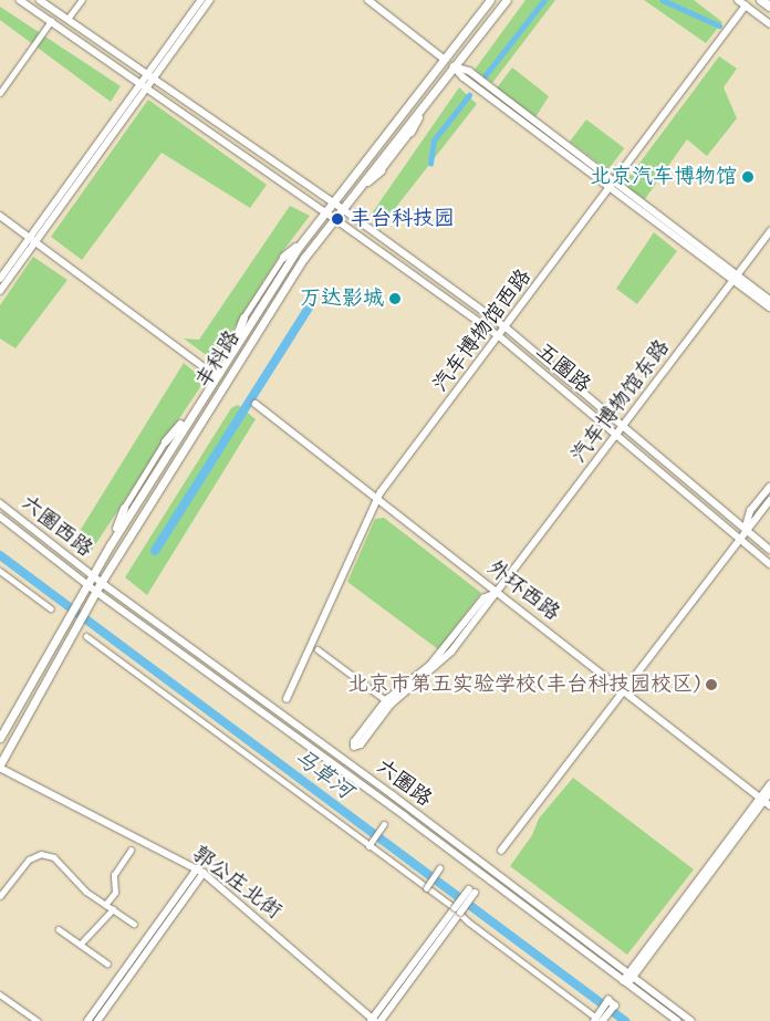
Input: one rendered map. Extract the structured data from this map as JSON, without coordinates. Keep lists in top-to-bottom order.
{
  "streets": {
    "main road": [
      "丰科路",
      "五圈路",
      "六圈西路",
      "六圈路"
    ],
    "street": [
      "汽车博物馆西路",
      "汽车博物馆东路",
      "外环西路",
      "郭公庄北街"
    ]
  },
  "crossings": [
    ["汽车博物馆西路", "五圈路"],
    ["汽车博物馆西路", "外环西路"],
    ["丰科路", "五圈路"],
    ["丰科路", "六圈西路"],
    ["丰科路", "六圈路"],
    ["丰科路", "郭公庄北街"],
    ["五圈路", "汽车博物馆东路"],
    ["汽车博物馆东路", "外环西路"],
    ["六圈西路", "六圈路"]
  ],
  "water": ["马草河"],
  "places": [
    "北京汽车博物馆",
    "丰台科技园",
    "万达影城",
    "北京市第五实验学校(丰台科技园校区)"
  ]
}
